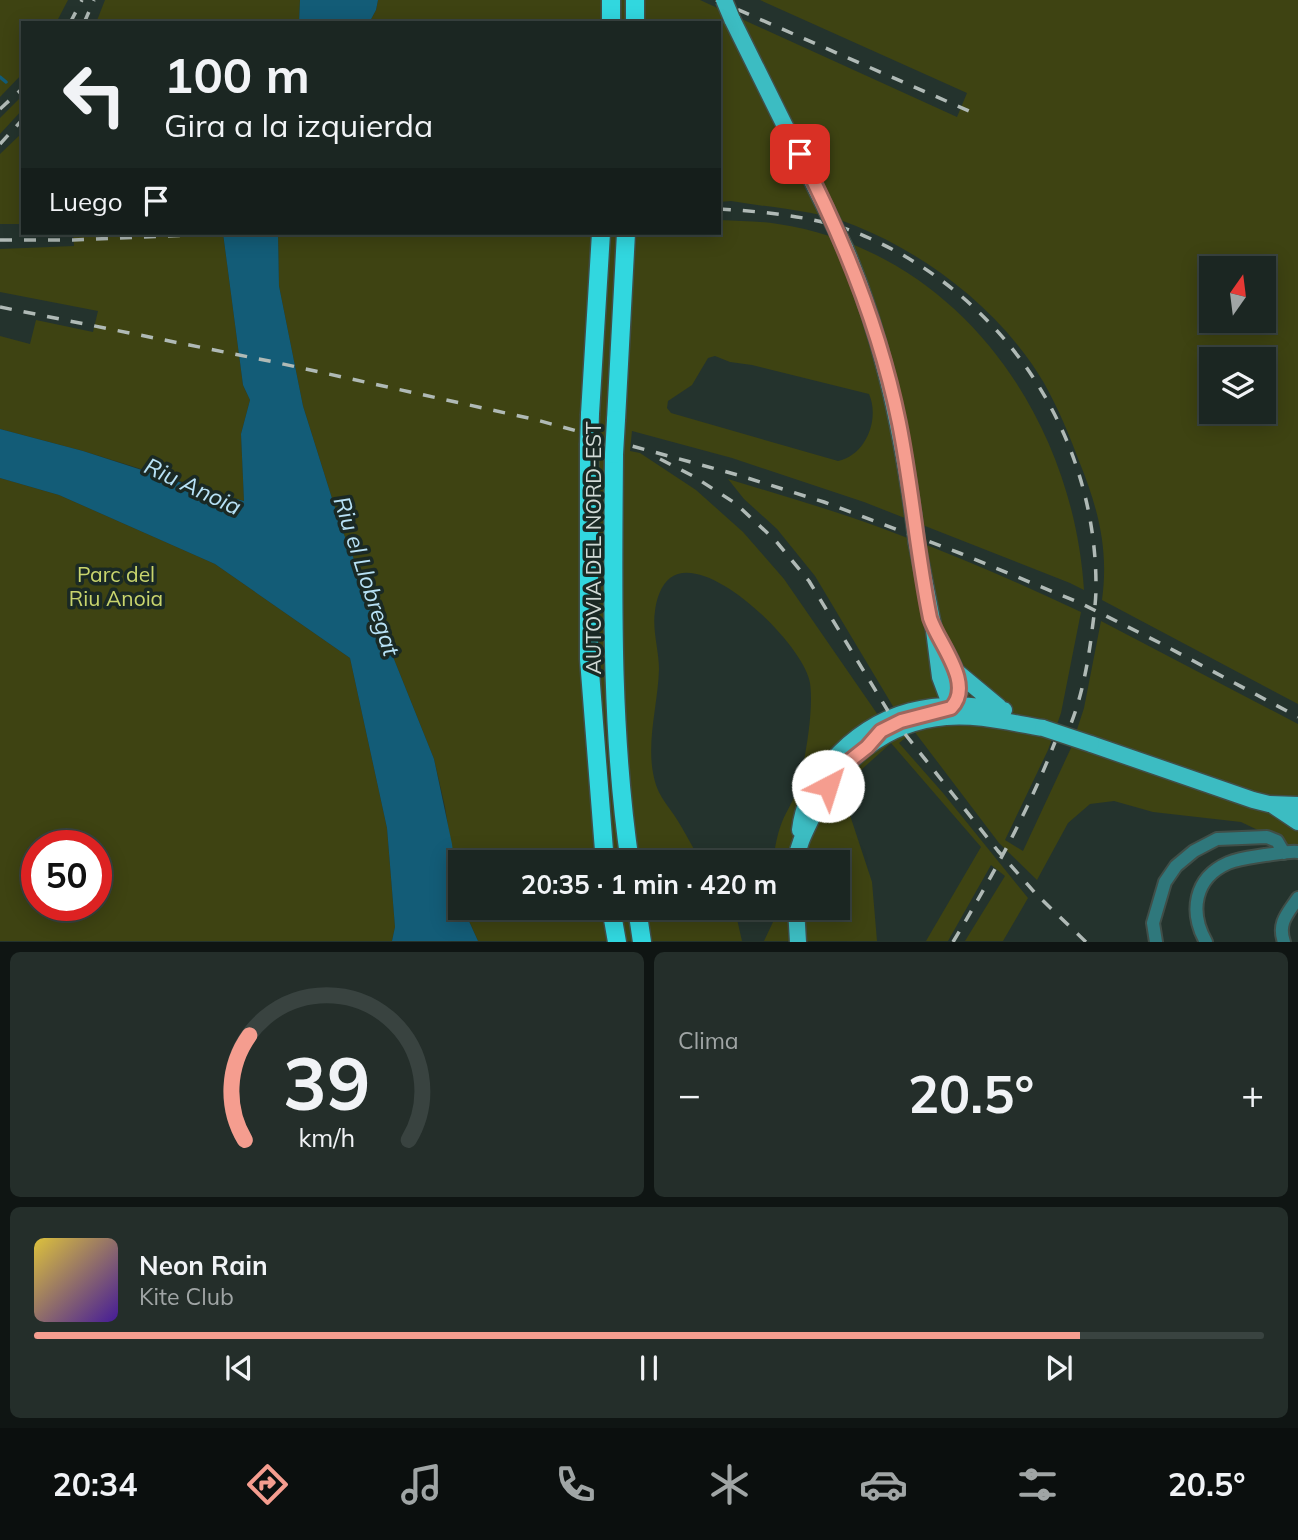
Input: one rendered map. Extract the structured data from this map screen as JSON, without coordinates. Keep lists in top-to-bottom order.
{
  "streets": {
    "highway": ["AUTOVIA DEL NORD-EST"]
  },
  "water": ["Riu Anoia", "Riu el Llobregat"],
  "parks": ["Parc del Riu Anoia"],
  "north": "top",
  "page": {
    "turn": ["100 m", "Gira a la izquierda"],
    "then": "Luego",
    "limit": "50",
    "trip": "20:35 · 1 min · 420 m",
    "tile": "Clima",
    "heat": ["−", "20.5°", "+"],
    "song": ["Neon Rain", "Kite Club"],
    "tabs": ["20:34", "20.5°"],
    "gauge": ["39", "km/h"]
  }
}
